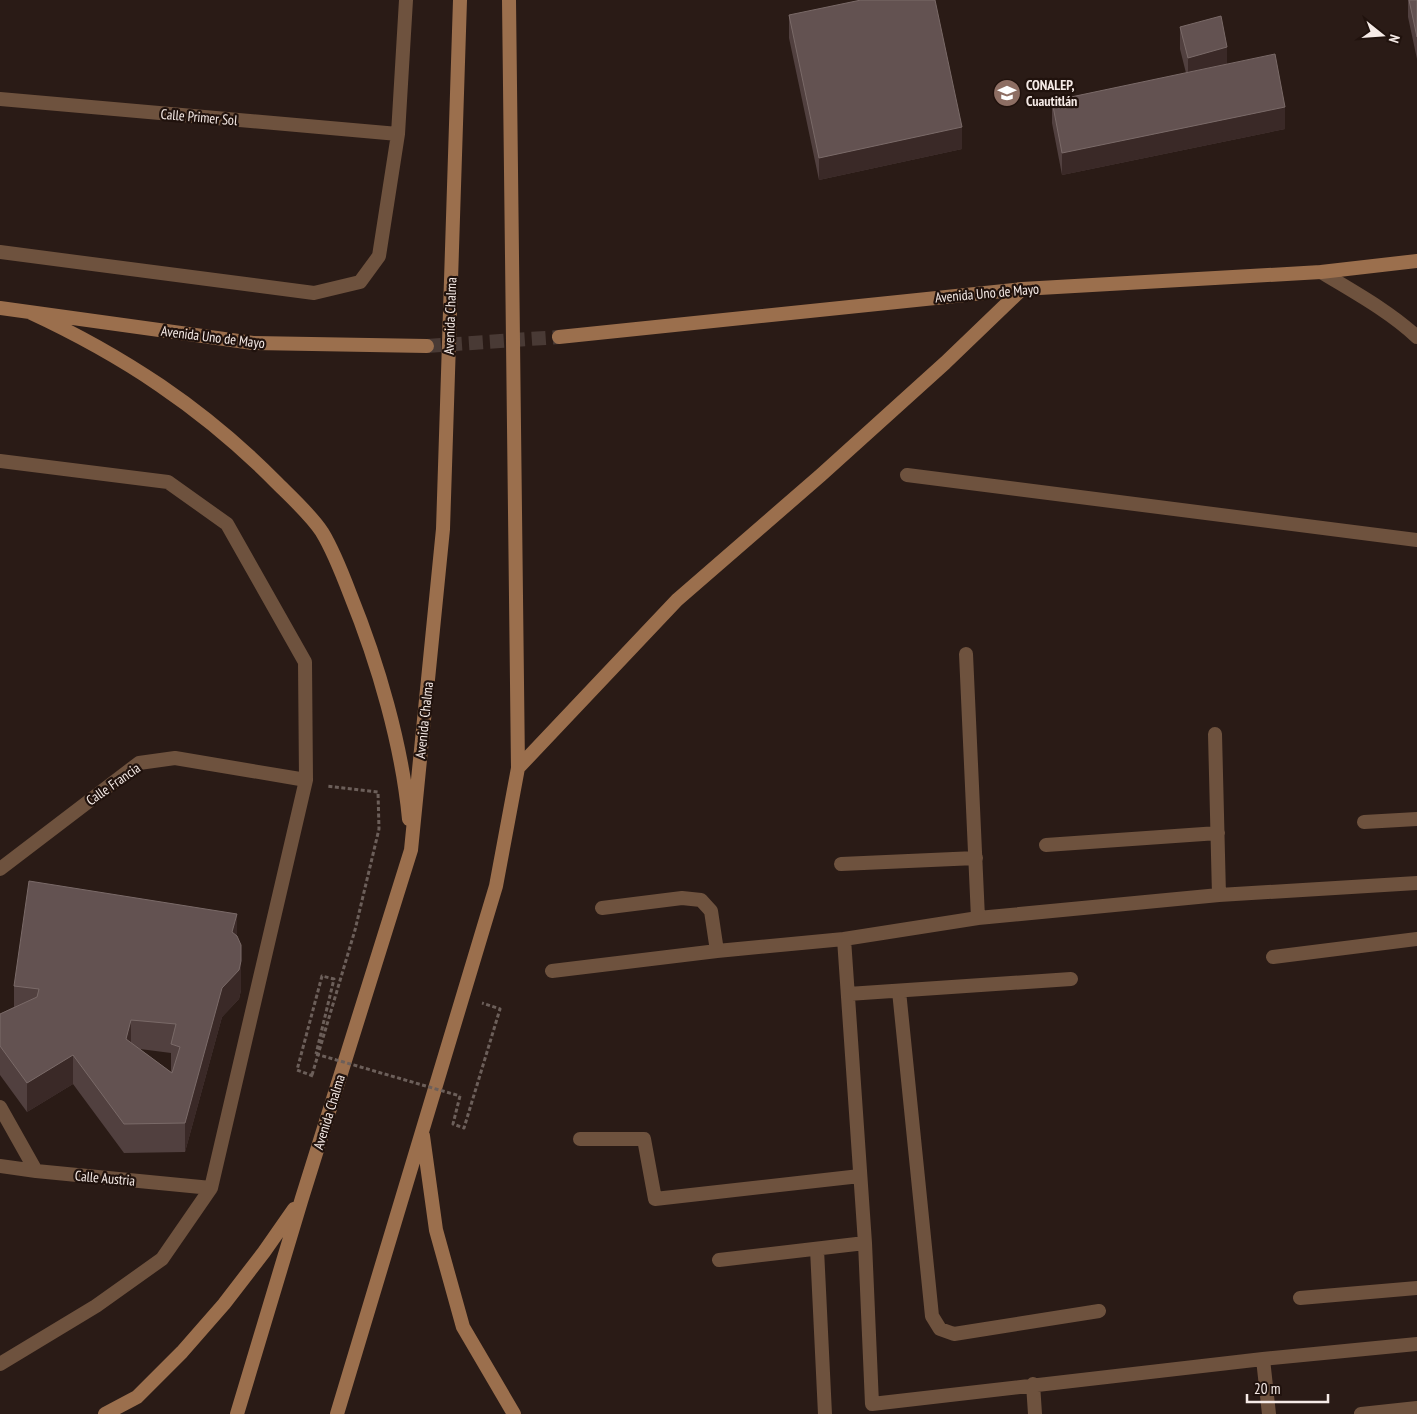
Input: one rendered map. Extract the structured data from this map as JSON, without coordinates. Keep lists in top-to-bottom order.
{
  "streets": {
    "main road": ["Avenida Uno de Mayo", "Avenida Chalma"],
    "street": ["Calle Primer Sol", "Calle Francia", "Calle Austria"]
  },
  "places": {
    "school or university": ["CONALEP, Cuautitlán"]
  },
  "scale_bar": "20 m",
  "north": "right"
}
